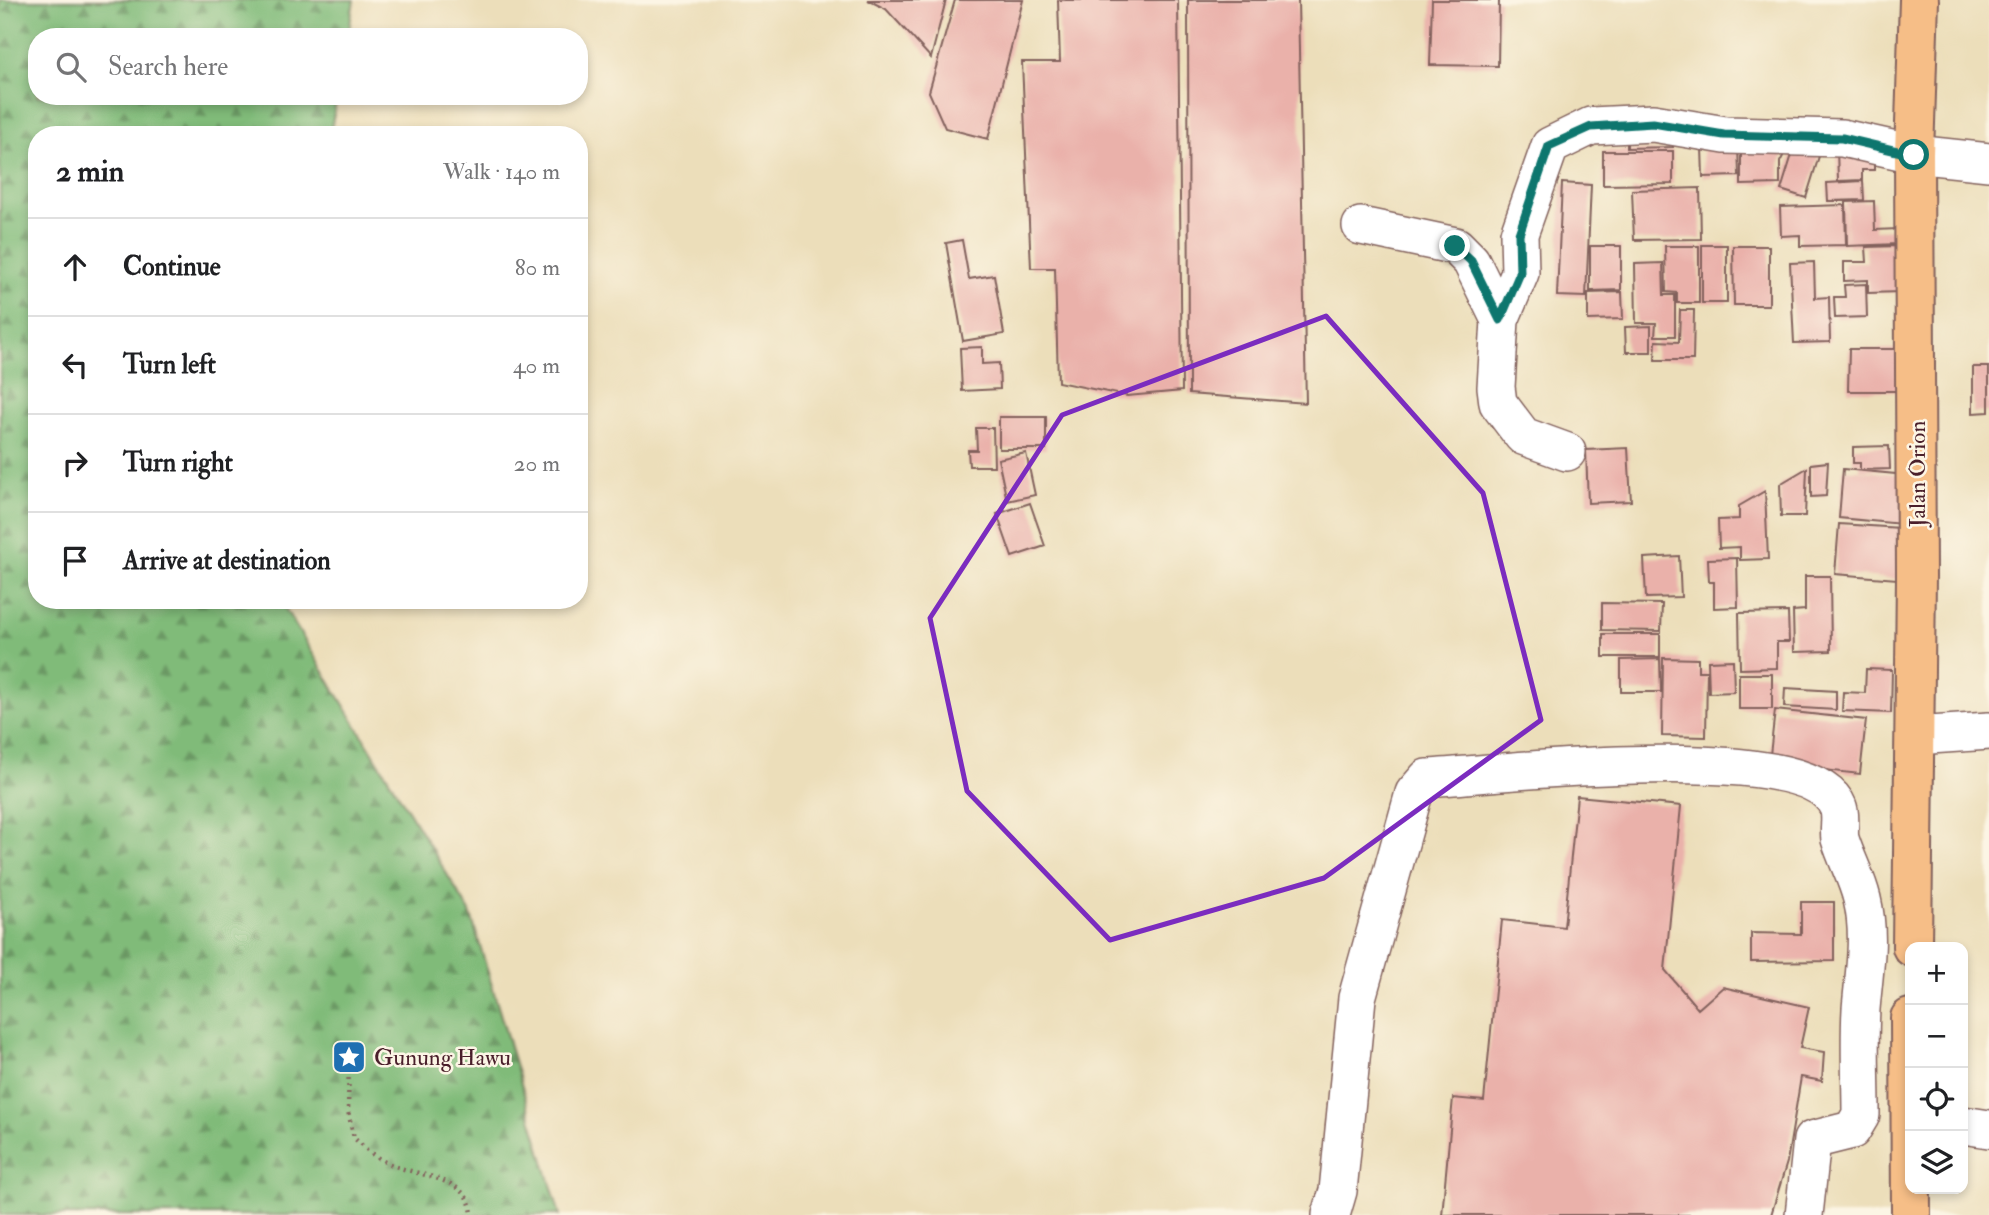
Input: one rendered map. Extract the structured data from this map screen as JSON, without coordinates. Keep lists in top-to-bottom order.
{
  "streets": {
    "highway": ["Jalan Orion"]
  },
  "places": {
    "place": ["Gunung Hawu"]
  },
  "page": {
    "search": "Search here",
    "heading": ["2 min", "Walk · 140 m"],
    "list": [
      ["Continue", "80 m"],
      ["Turn left", "40 m"],
      ["Turn right", "20 m"],
      "Arrive at destination"
    ],
    "map_buttons": ["+", "−"]
  }
}
